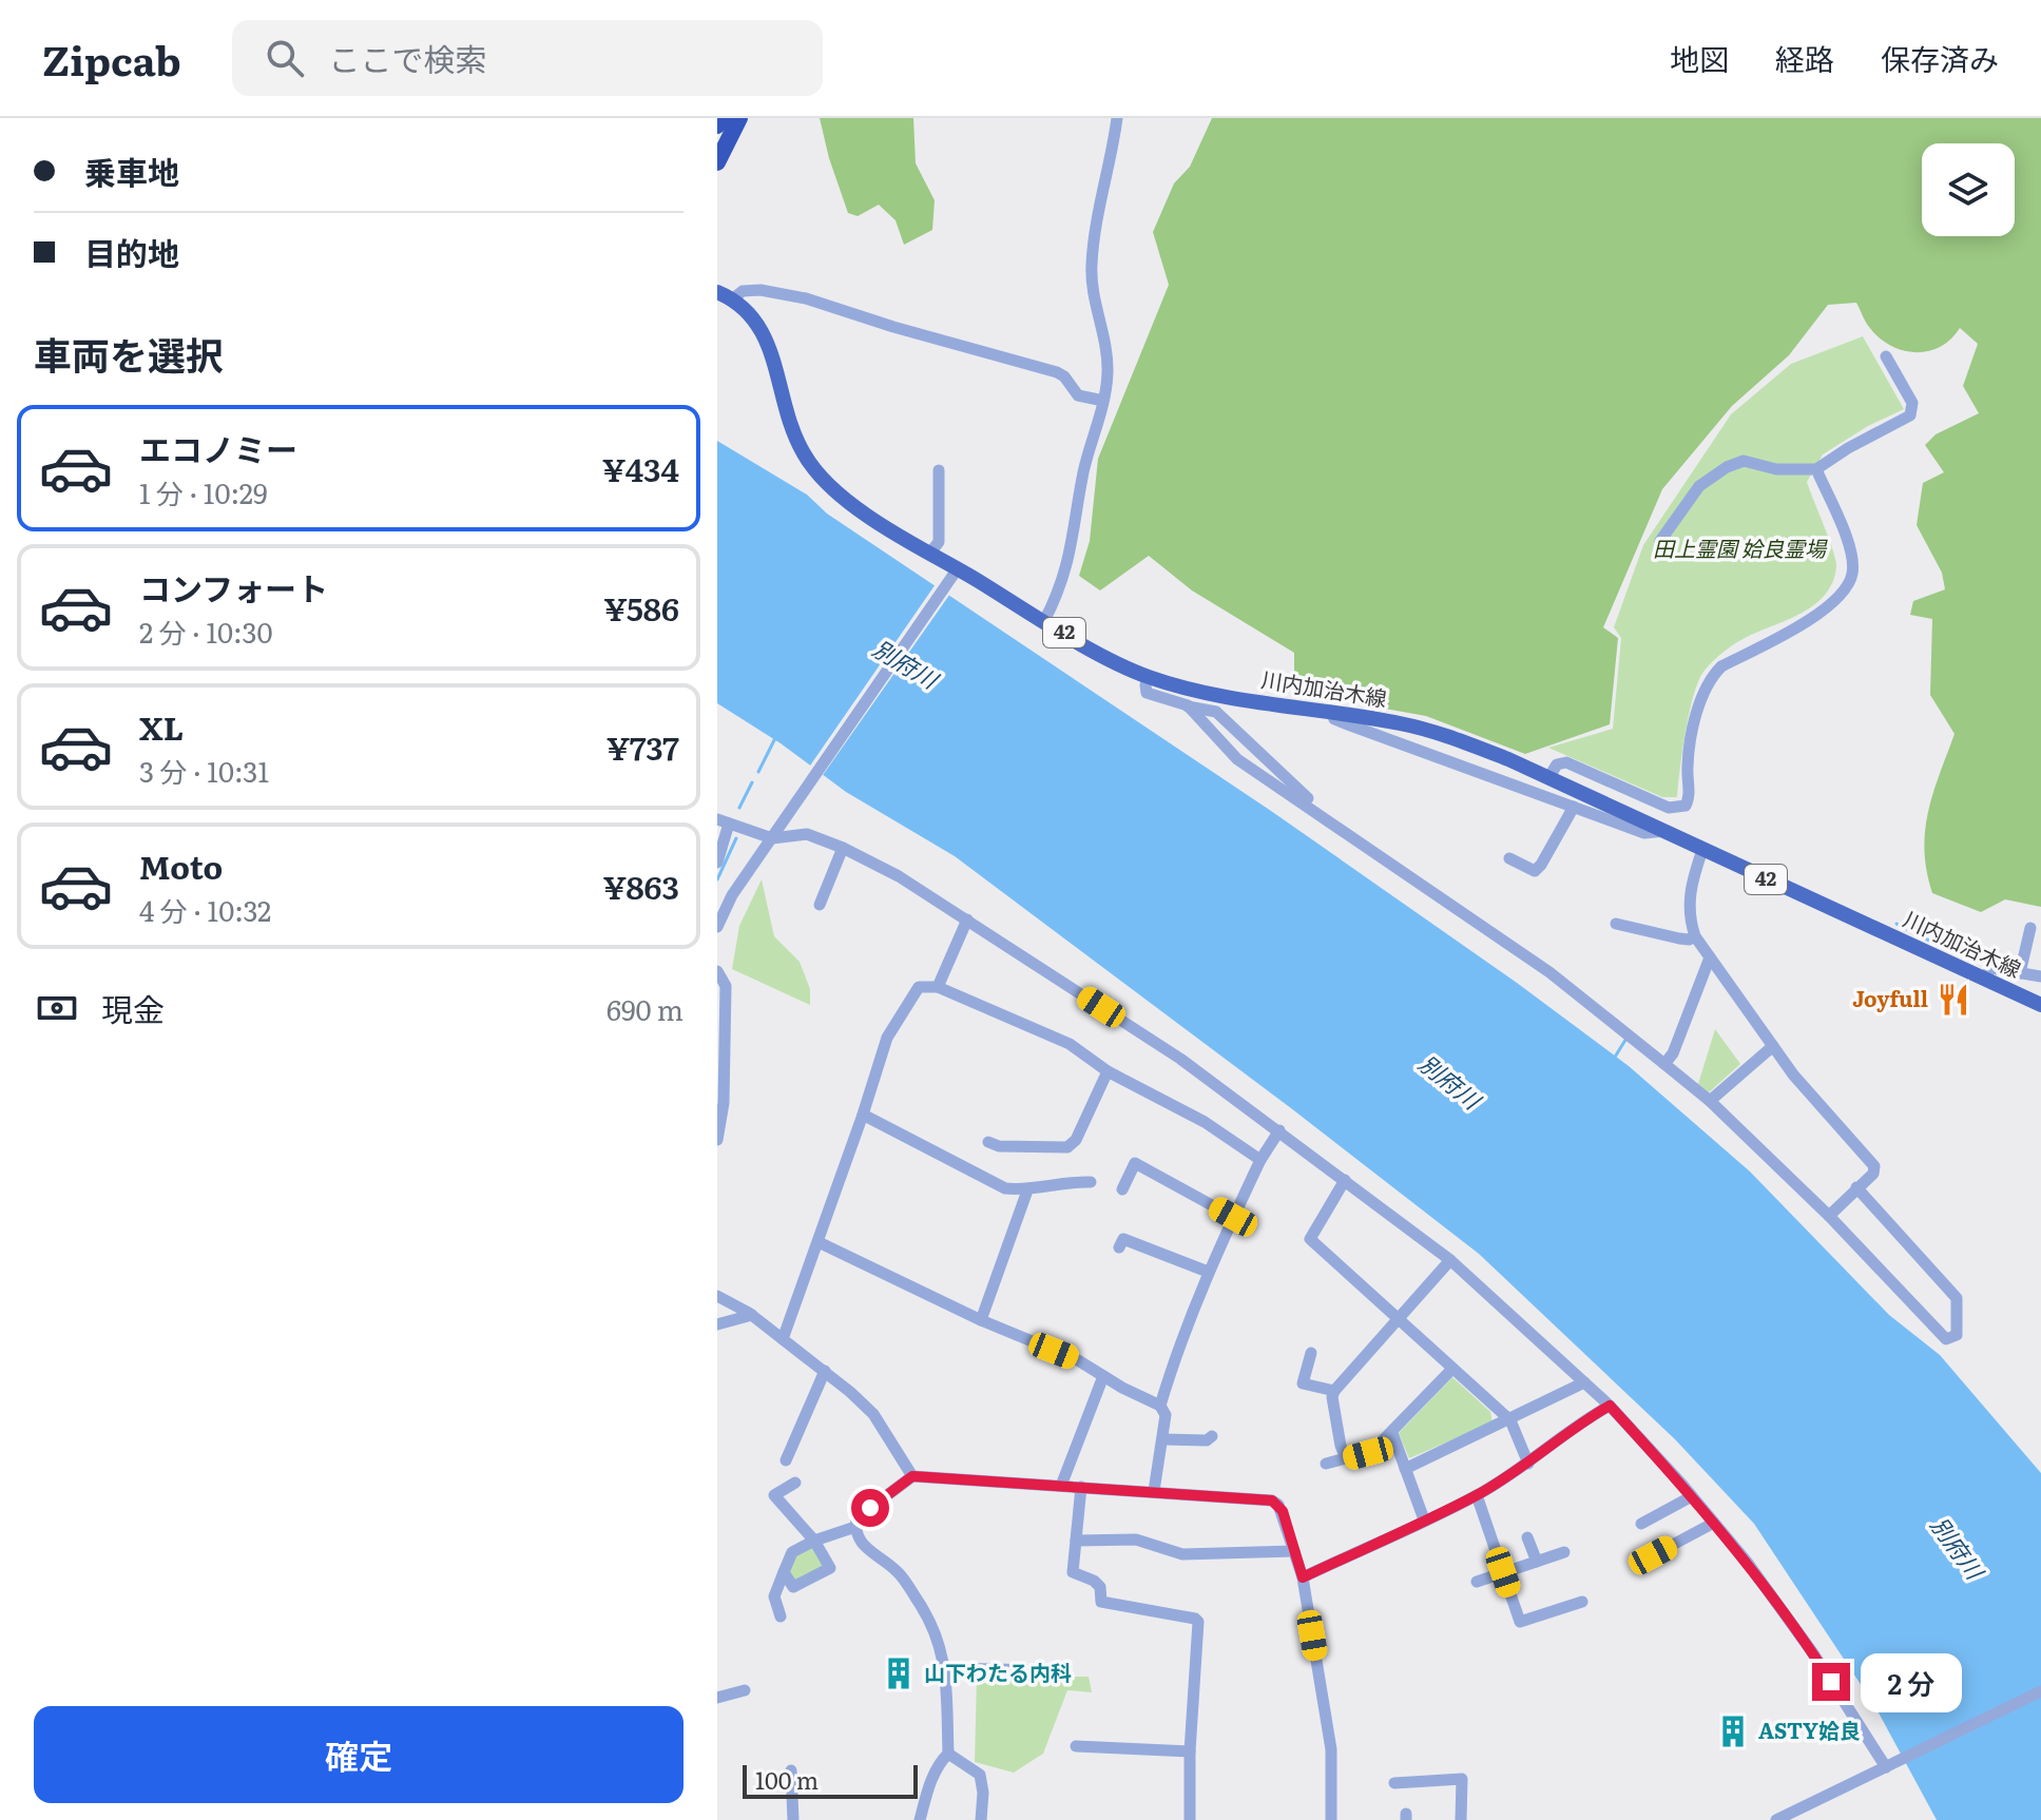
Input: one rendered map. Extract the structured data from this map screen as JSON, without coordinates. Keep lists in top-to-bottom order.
{
  "streets": {
    "main road": ["42", "川内加治木線"]
  },
  "water": ["別府川"],
  "parks": ["田上霊園 姶良霊場"],
  "places": {
    "restaurant": ["Joyfull"],
    "building": ["山下わたる内科", "ASTY姶良"]
  },
  "scale_bar": "100 m",
  "page": {
    "header": "Zipcab",
    "search": "ここで検索",
    "nav": ["地図", "経路", "保存済み"],
    "banner": ["乗車地", "目的地"],
    "heading": "車両を選択",
    "list": [
      {
        "name": "エコノミー",
        "note": "1 分 · 10:29",
        "value": "¥434"
      },
      {
        "name": "コンフォート",
        "note": "2 分 · 10:30",
        "value": "¥586"
      },
      {
        "name": "XL",
        "note": "3 分 · 10:31",
        "value": "¥737"
      },
      {
        "name": "Moto",
        "note": "4 分 · 10:32",
        "value": "¥863"
      }
    ],
    "pay": ["現金", "690 m"],
    "bubble": "2 分",
    "buttons": "確定",
    "scale": "100 m"
  }
}
